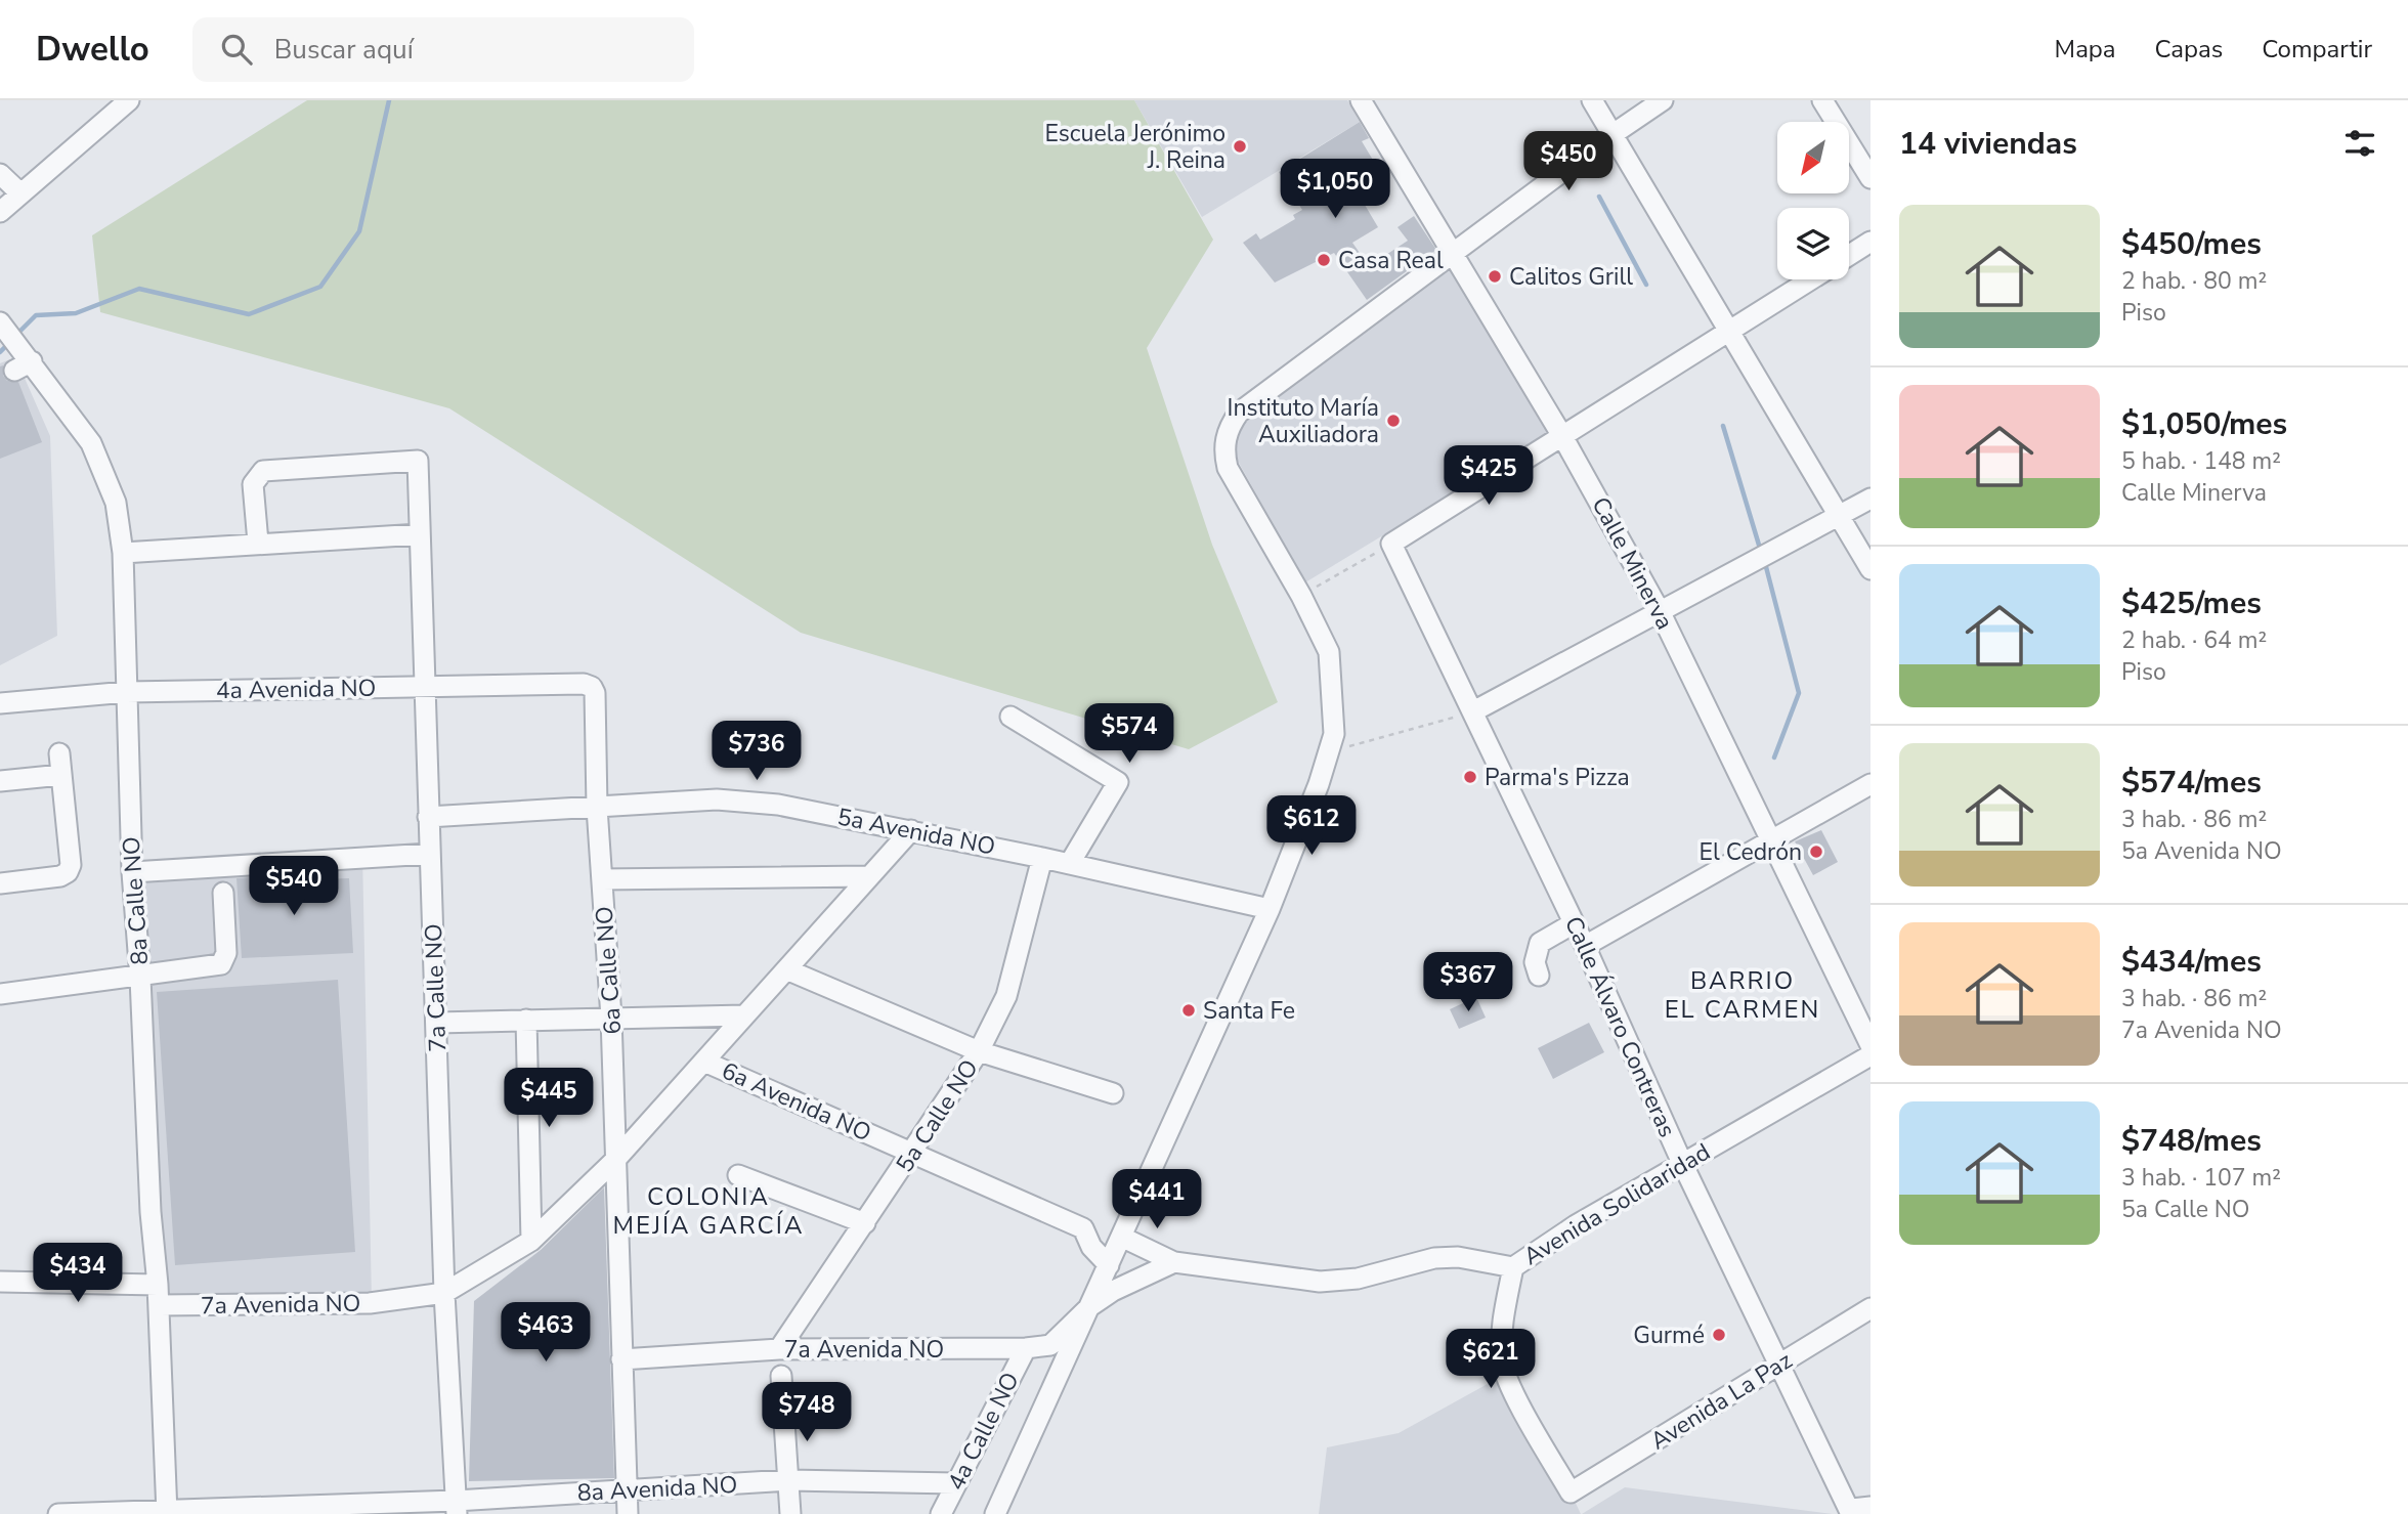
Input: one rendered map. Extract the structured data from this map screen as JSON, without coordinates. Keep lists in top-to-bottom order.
{
  "streets": {
    "street": [
      "Calle Minerva",
      "4a Avenida NO",
      "5a Avenida NO",
      "8a Calle NO",
      "6a Calle NO",
      "7a Calle NO",
      "Calle Álvaro Contreras",
      "6a Avenida NO",
      "5a Calle NO",
      "Avenida Solidaridad",
      "7a Avenida NO",
      "Avenida La Paz",
      "4a Calle NO",
      "8a Avenida NO"
    ]
  },
  "crossings": [
    ["4a Avenida NO", "8a Calle NO"],
    ["4a Avenida NO", "6a Calle NO"],
    ["4a Avenida NO", "7a Calle NO"],
    ["5a Avenida NO", "6a Calle NO"],
    ["5a Avenida NO", "7a Calle NO"],
    ["5a Avenida NO", "5a Calle NO"],
    ["8a Calle NO", "7a Avenida NO"],
    ["8a Calle NO", "8a Avenida NO"],
    ["6a Calle NO", "7a Avenida NO"],
    ["6a Calle NO", "8a Avenida NO"],
    ["7a Calle NO", "7a Avenida NO"],
    ["7a Calle NO", "8a Avenida NO"],
    ["Calle Álvaro Contreras", "Avenida Solidaridad"],
    ["Calle Álvaro Contreras", "Avenida La Paz"],
    ["6a Avenida NO", "5a Calle NO"],
    ["5a Calle NO", "7a Avenida NO"],
    ["Avenida Solidaridad", "7a Avenida NO"],
    ["Avenida Solidaridad", "Avenida La Paz"],
    ["7a Avenida NO", "4a Calle NO"],
    ["4a Calle NO", "8a Avenida NO"]
  ],
  "districts": ["BARRIO EL CARMEN", "COLONIA MEJÍA GARCÍA"],
  "places": [
    "Escuela Jerónimo J. Reina",
    "Casa Real",
    "Calitos Grill",
    "Instituto María Auxiliadora",
    "Parma's Pizza",
    "El Cedrón",
    "Santa Fe",
    "Gurmé"
  ],
  "north": "bottom left",
  "page": {
    "header": "Dwello",
    "search": "Buscar aquí",
    "nav": ["Mapa", "Capas", "Compartir"],
    "heading": "14 viviendas",
    "price": [
      "$450",
      "$1,050",
      "$425",
      "$574",
      "$736",
      "$612",
      "$540",
      "$367",
      "$445",
      "$441",
      "$434",
      "$463",
      "$621",
      "$748"
    ],
    "list": [
      {
        "name": "$450/mes",
        "note": "2 hab. · 80 m² · Piso"
      },
      {
        "name": "$1,050/mes",
        "note": "5 hab. · 148 m² · Calle Minerva"
      },
      {
        "name": "$425/mes",
        "note": "2 hab. · 64 m² · Piso"
      },
      {
        "name": "$574/mes",
        "note": "3 hab. · 86 m² · 5a Avenida NO"
      },
      {
        "name": "$434/mes",
        "note": "3 hab. · 86 m² · 7a Avenida NO"
      },
      {
        "name": "$748/mes",
        "note": "3 hab. · 107 m² · 5a Calle NO"
      }
    ]
  }
}
